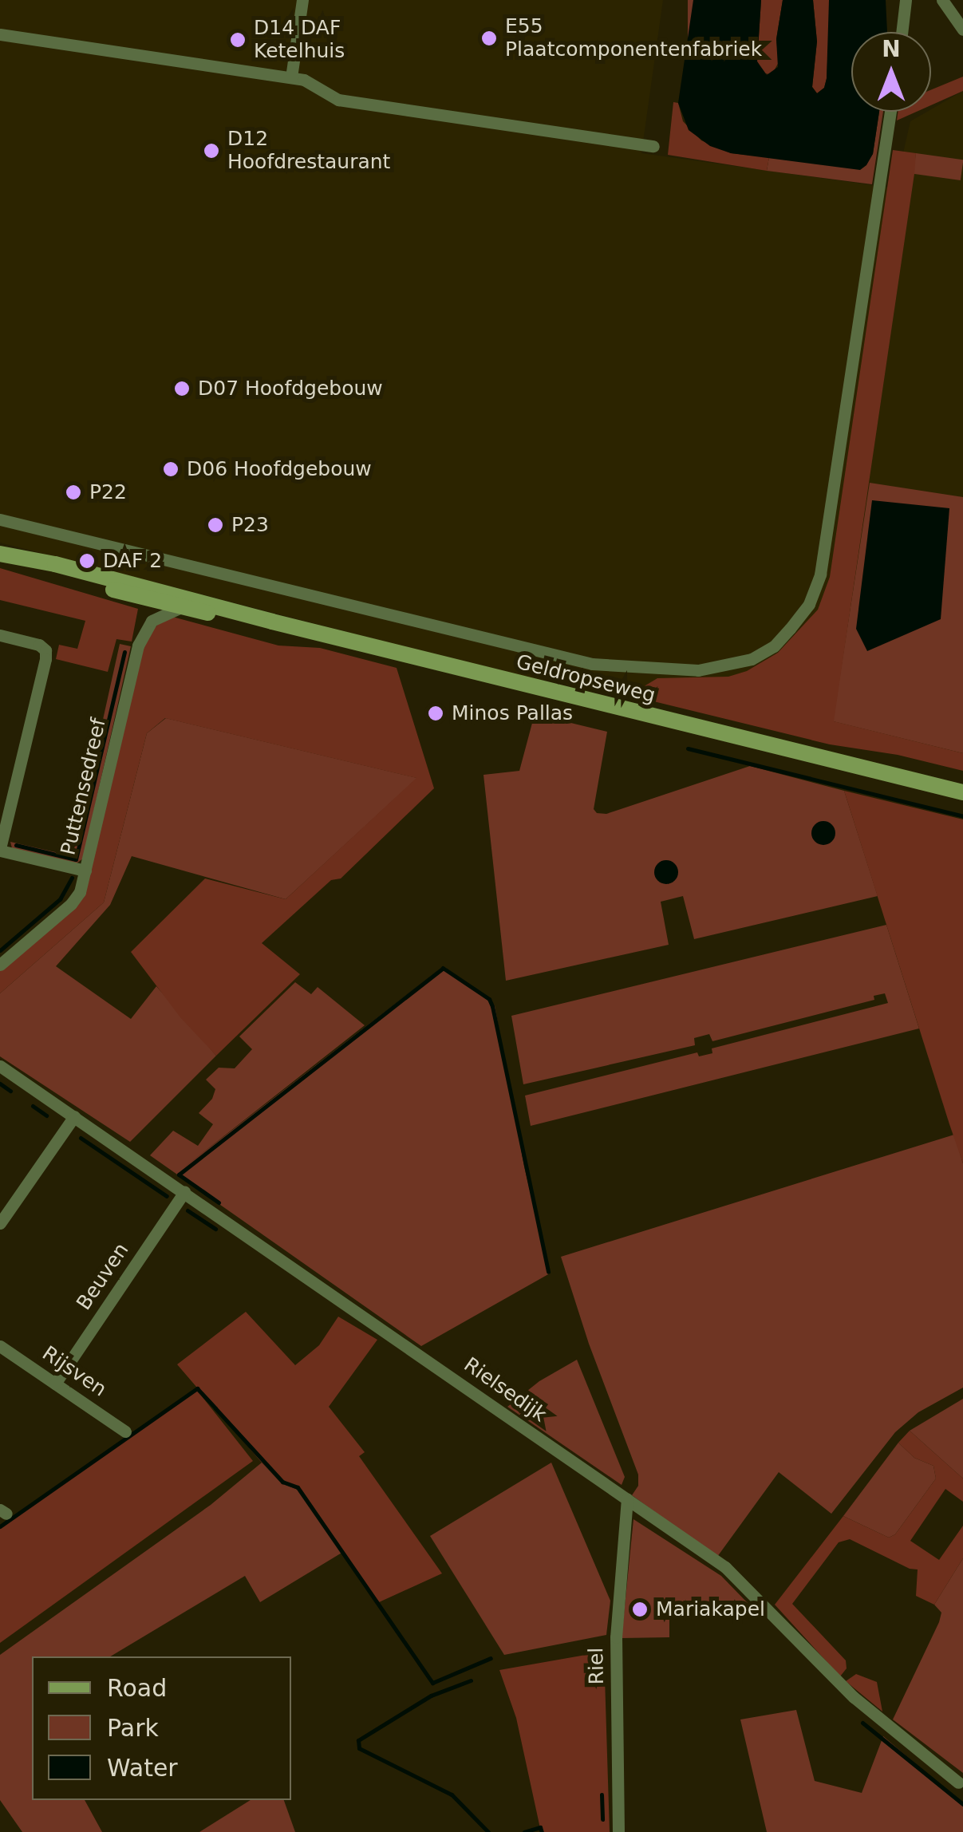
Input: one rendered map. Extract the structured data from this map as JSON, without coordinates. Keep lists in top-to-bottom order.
{
  "streets": {
    "main road": ["Geldropseweg"],
    "street": [
      "Puttensedreef",
      "Beuven",
      "Rijsven",
      "Rielsedijk",
      "Riel"
    ]
  },
  "crossings": [
    ["Geldropseweg", "Puttensedreef"],
    ["Beuven", "Rijsven"],
    ["Beuven", "Rielsedijk"],
    ["Rielsedijk", "Riel"]
  ],
  "places": [
    "E55 Plaatcomponentenfabriek",
    "D14 DAF Ketelhuis",
    "D12 Hoofdrestaurant",
    "D07 Hoofdgebouw",
    "D06 Hoofdgebouw",
    "P22",
    "P23",
    "DAF 2",
    "Minos Pallas",
    "Mariakapel"
  ],
  "legend": ["Road", "Park", "Water"],
  "north": "top"
}
